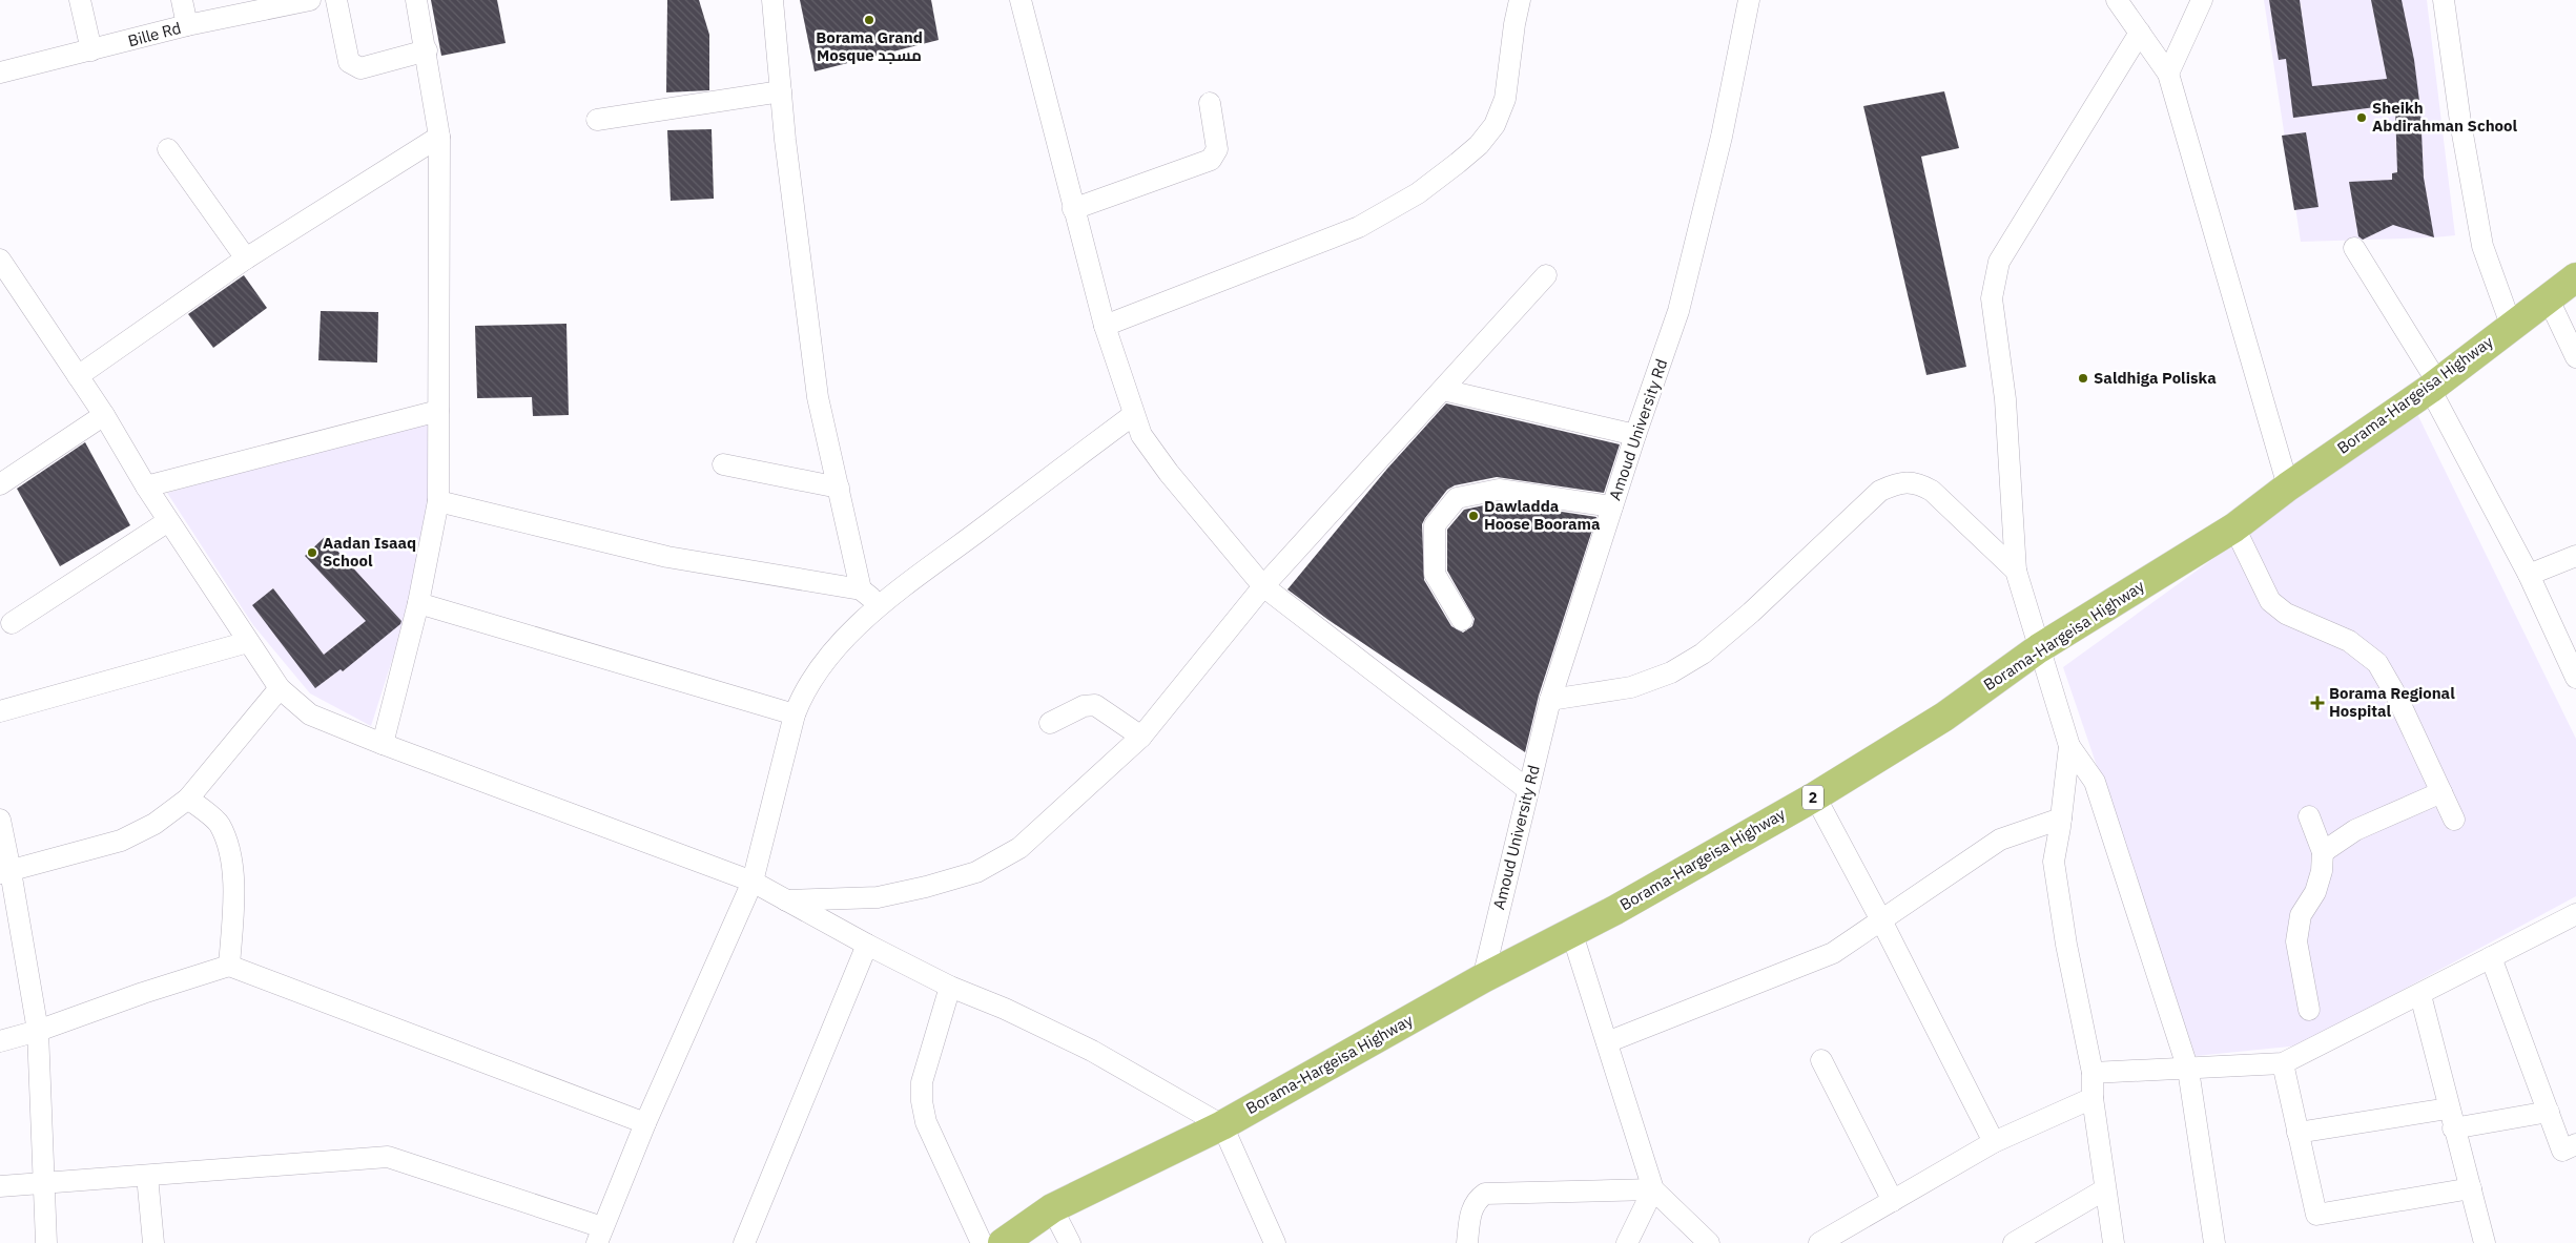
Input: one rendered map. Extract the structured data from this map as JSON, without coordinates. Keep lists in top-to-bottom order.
{
  "streets": {
    "highway": ["Borama-Hargeisa Highway", "2"],
    "street": ["Bille Rd", "Amoud University Rd"]
  },
  "crossings": [
    ["Borama-Hargeisa Highway", "Amoud University Rd"]
  ],
  "places": {
    "other": [
      "Borama Grand Mosque مسجد",
      "Sheikh Abdirahman School",
      "Saldhiga Poliska",
      "Dawladda Hoose Boorama",
      "Aadan Isaaq School"
    ],
    "health": ["Borama Regional Hospital"]
  }
}
